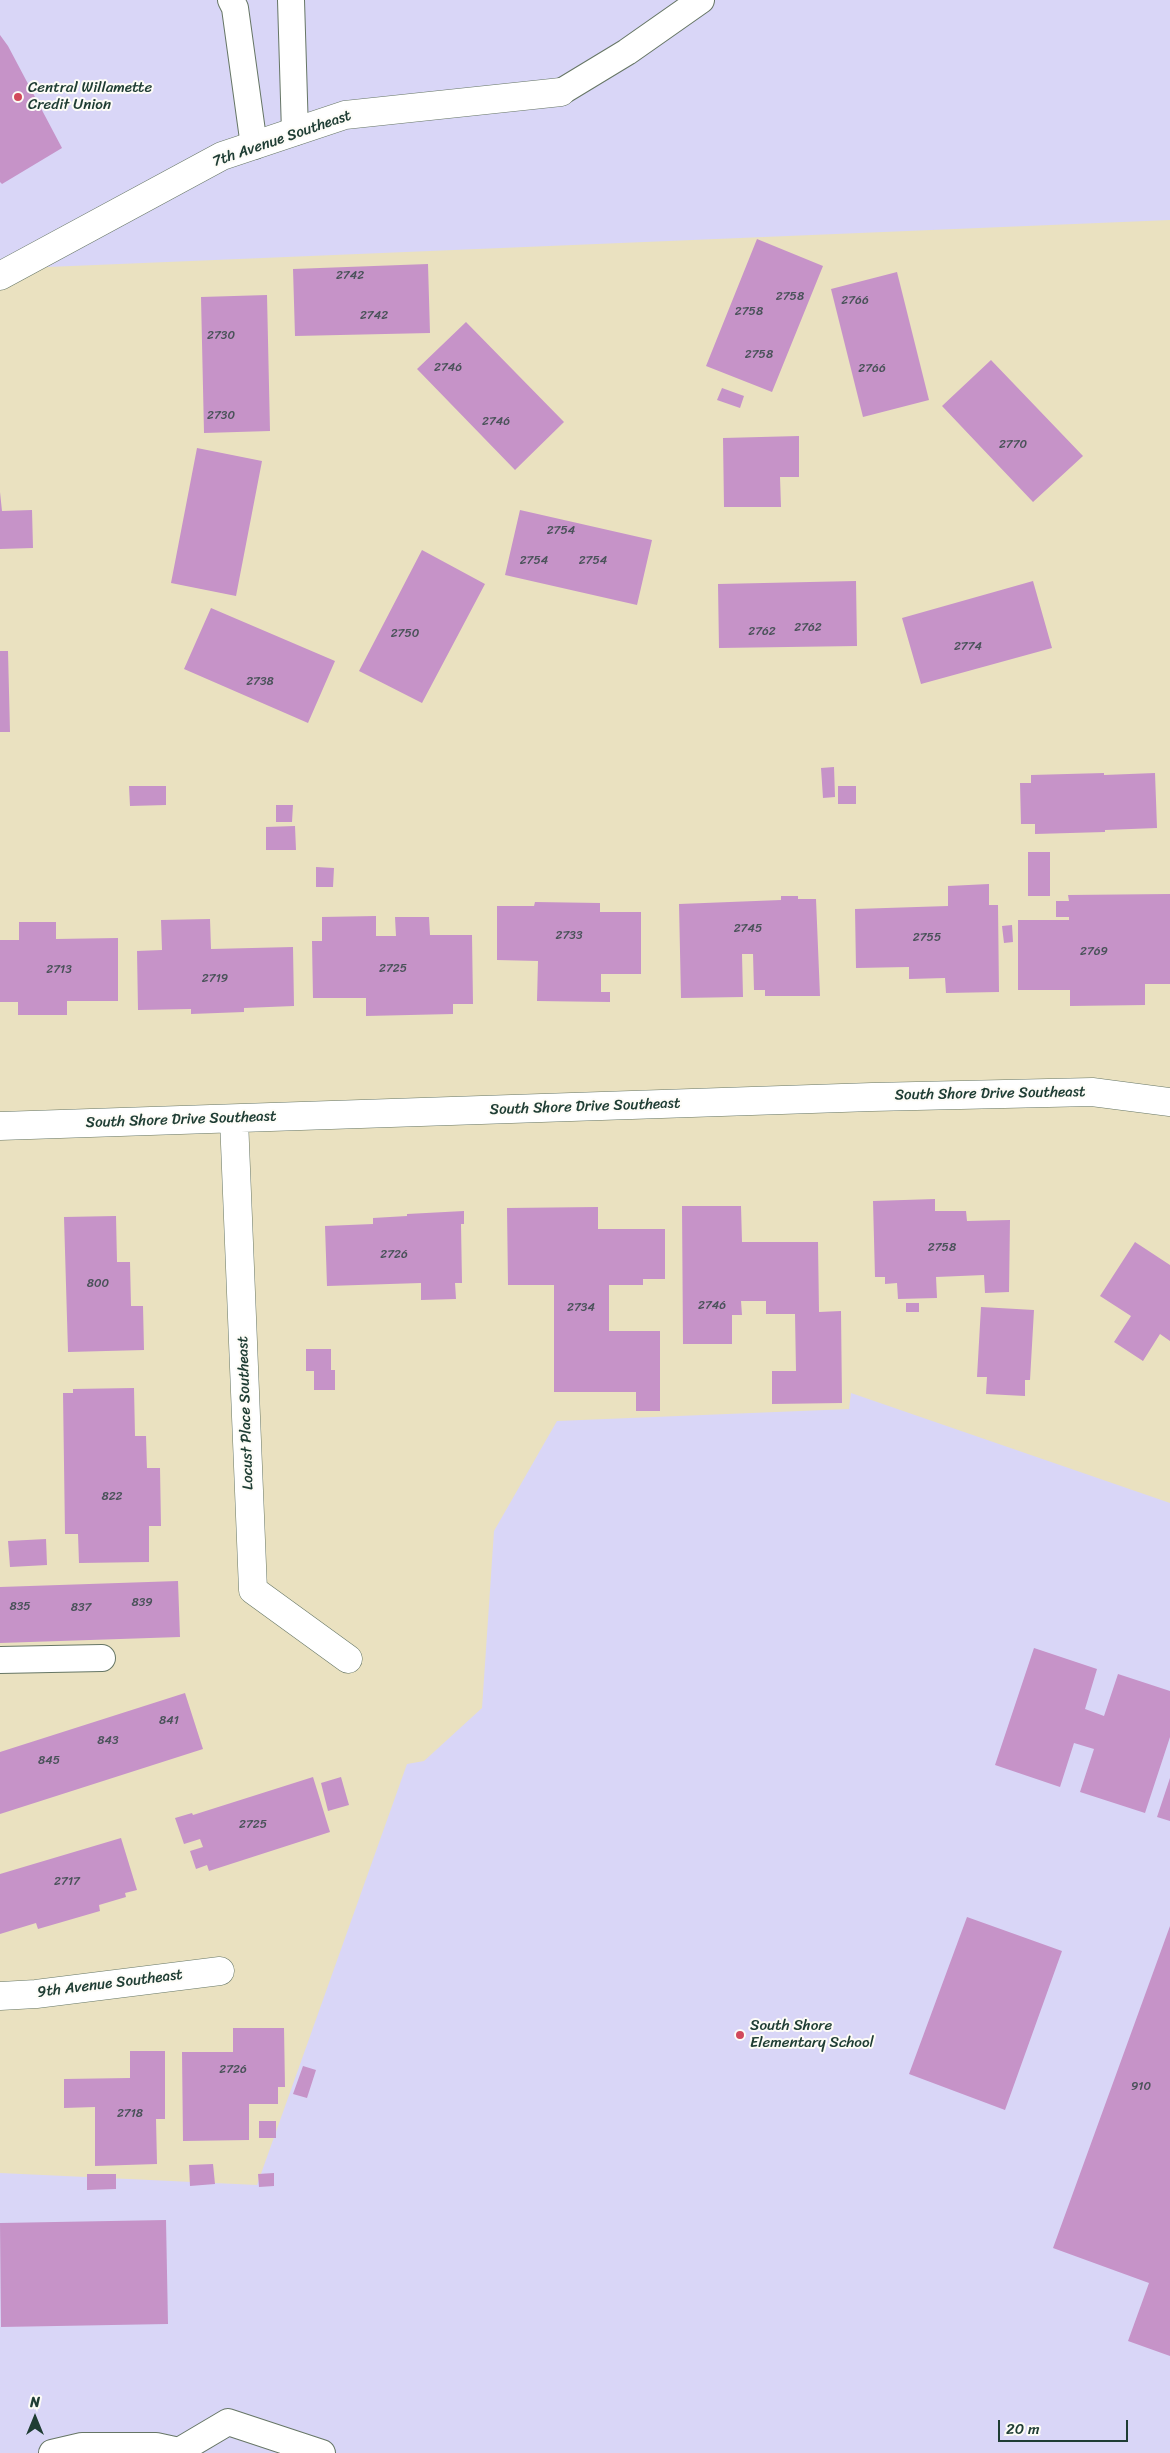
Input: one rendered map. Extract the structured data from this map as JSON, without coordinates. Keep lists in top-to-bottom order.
{
  "streets": {
    "street": [
      "7th Avenue Southeast",
      "South Shore Drive Southeast",
      "Locust Place Southeast",
      "9th Avenue Southeast"
    ]
  },
  "crossings": [
    ["South Shore Drive Southeast", "Locust Place Southeast"]
  ],
  "places": ["Central Willamette Credit Union", "South Shore Elementary School"],
  "house_numbers": [
    "2742",
    "2758",
    "2766",
    "2758",
    "2742",
    "2730",
    "2758",
    "2746",
    "2766",
    "2730",
    "2746",
    "2770",
    "2754",
    "2754",
    "2754",
    "2762",
    "2762",
    "2750",
    "2774",
    "2738",
    "2745",
    "2733",
    "2755",
    "2769",
    "2725",
    "2713",
    "2719",
    "2758",
    "2726",
    "800",
    "2746",
    "2734",
    "822",
    "839",
    "835",
    "837",
    "841",
    "843",
    "845",
    "2725",
    "2717",
    "2726",
    "910",
    "2718"
  ],
  "scale_bar": "20 m",
  "north": "top"
}
